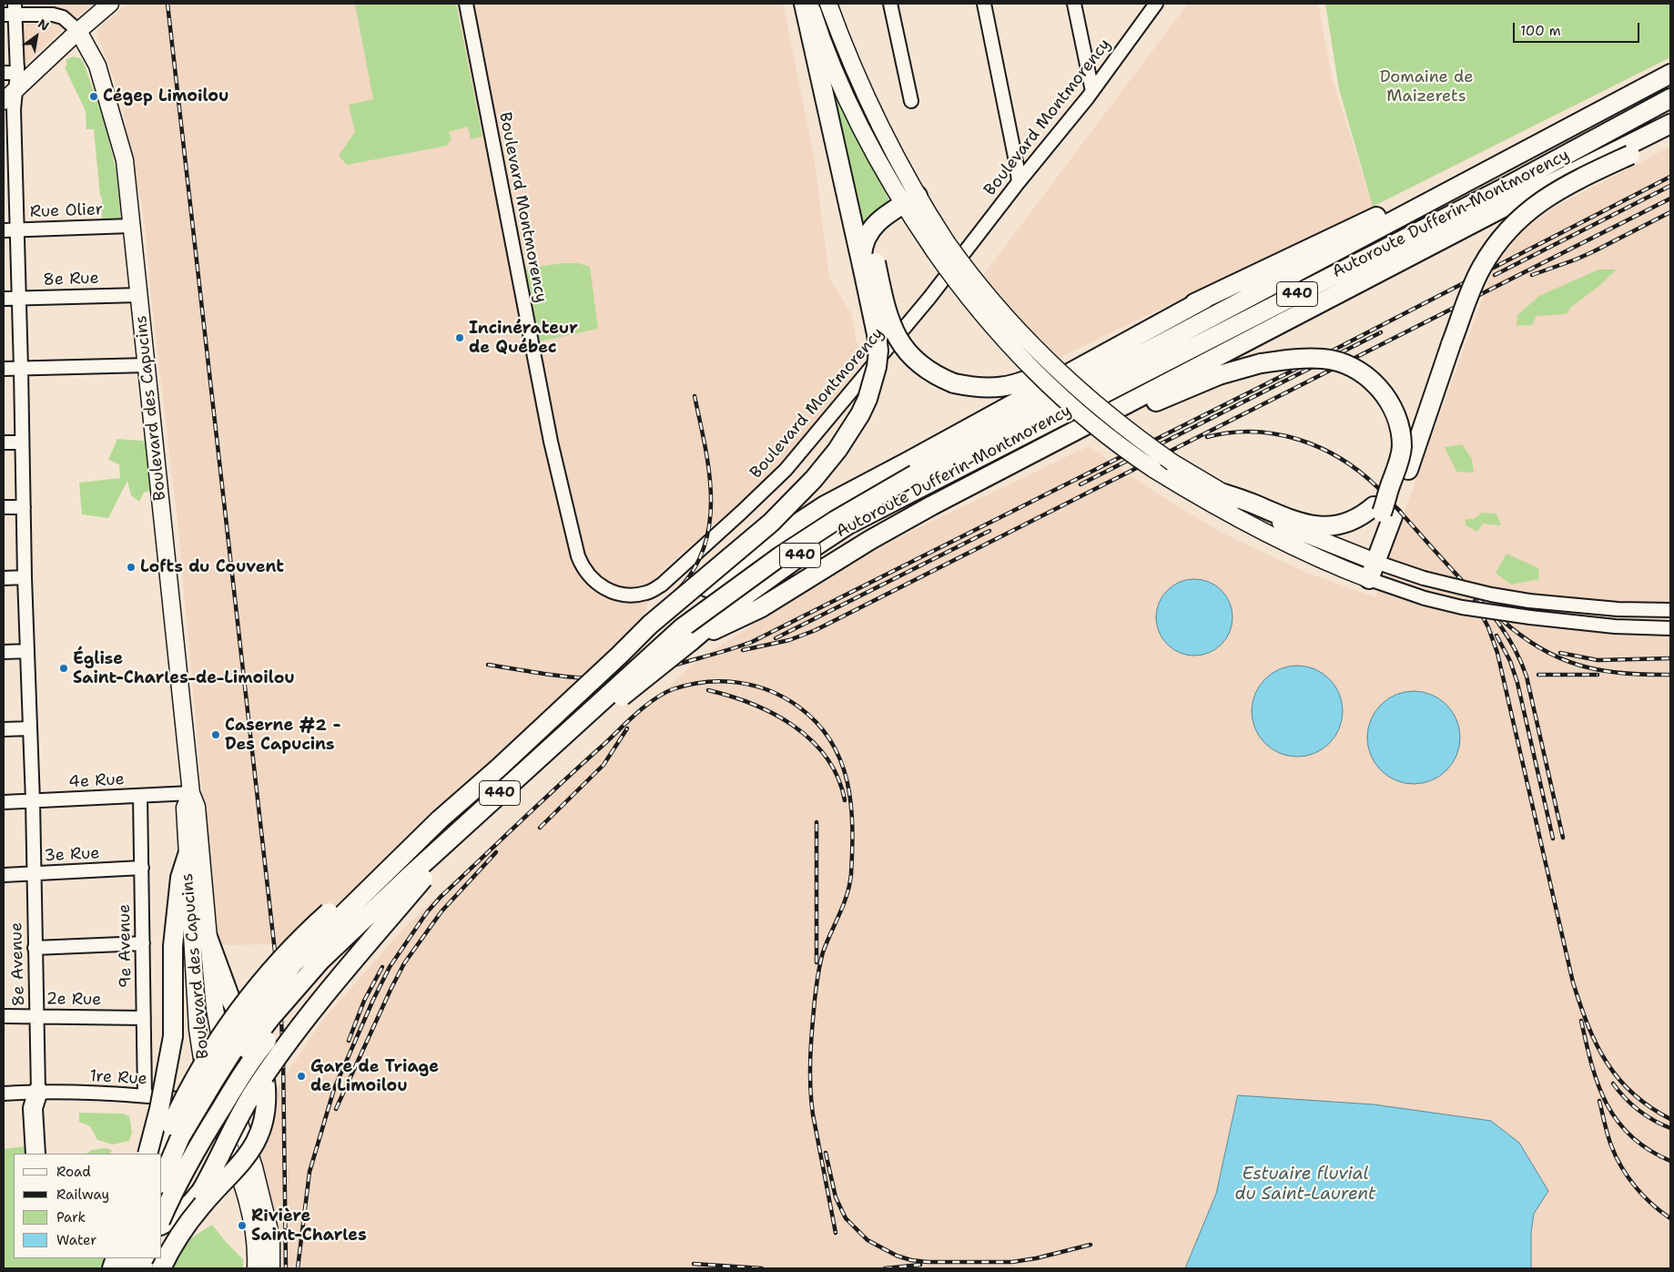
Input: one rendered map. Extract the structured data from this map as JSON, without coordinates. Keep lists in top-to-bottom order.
{
  "streets": {
    "highway": ["Autoroute Dufferin-Montmorency", "440"],
    "main road": ["Boulevard des Capucins"],
    "street": [
      "Boulevard Montmorency",
      "Rue Olier",
      "8e Rue",
      "4e Rue",
      "3e Rue",
      "9e Avenue",
      "8e Avenue",
      "2e Rue",
      "1re Rue"
    ]
  },
  "crossings": [
    ["Rue Olier", "Boulevard des Capucins"],
    ["Rue Olier", "8e Avenue"],
    ["8e Rue", "Boulevard des Capucins"],
    ["8e Rue", "8e Avenue"],
    ["Boulevard des Capucins", "4e Rue"],
    ["Boulevard des Capucins", "1re Rue"],
    ["4e Rue", "9e Avenue"],
    ["4e Rue", "8e Avenue"],
    ["3e Rue", "9e Avenue"],
    ["3e Rue", "8e Avenue"],
    ["9e Avenue", "2e Rue"],
    ["9e Avenue", "1re Rue"],
    ["8e Avenue", "2e Rue"],
    ["8e Avenue", "1re Rue"]
  ],
  "water": ["Estuaire fluvial du Saint-Laurent"],
  "parks": ["Domaine de Maizerets"],
  "places": [
    "Cégep Limoilou",
    "Incinérateur de Québec",
    "Lofts du Couvent",
    "Église Saint-Charles-de-Limoilou",
    "Caserne #2 - Des Capucins",
    "Gare de Triage de Limoilou",
    "Rivière Saint-Charles"
  ],
  "legend": [
    "Road",
    "Railway",
    "Park",
    "Water"
  ],
  "scale_bar": "100 m",
  "north": "top right"
}
